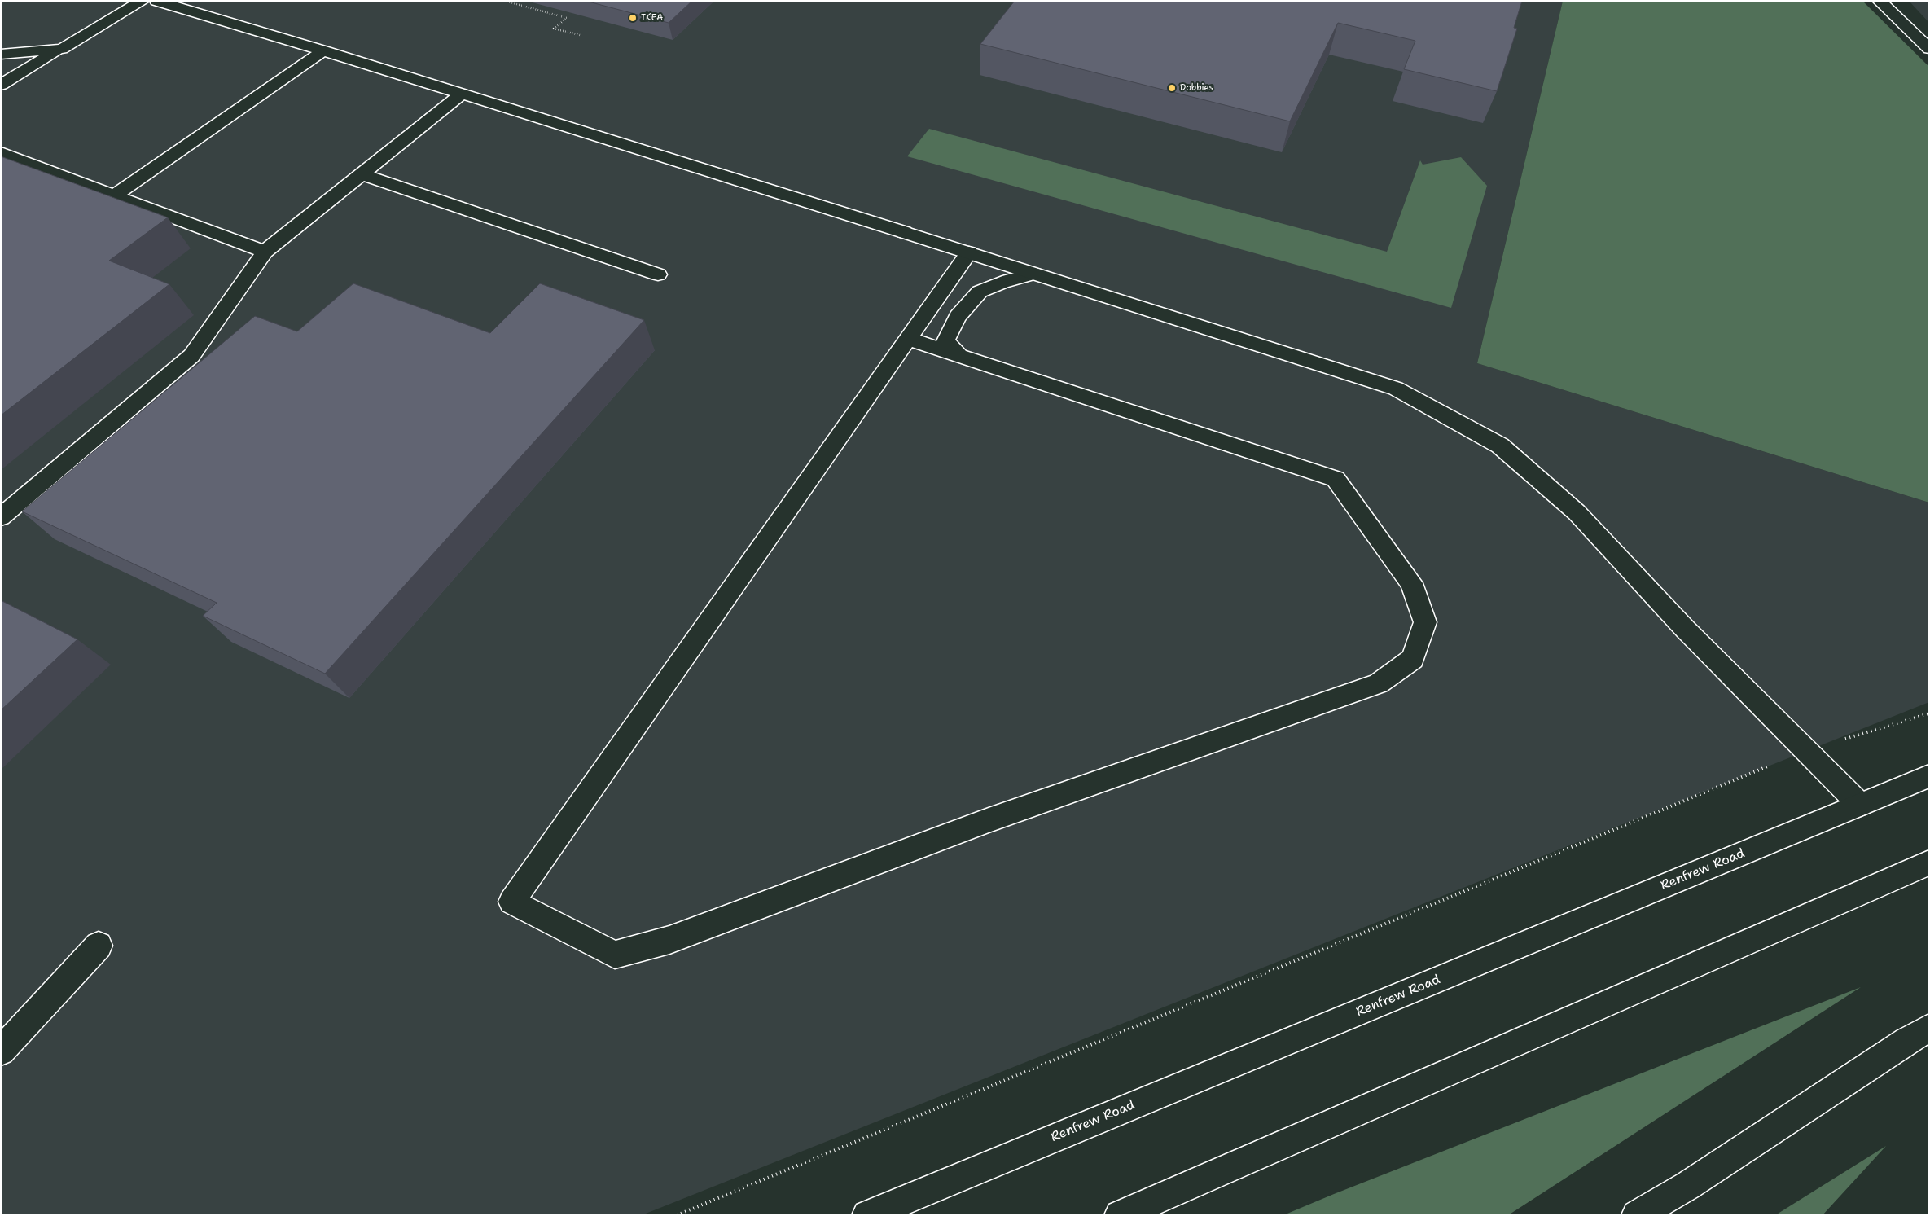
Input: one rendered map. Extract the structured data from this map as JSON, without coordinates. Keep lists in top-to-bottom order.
{
  "streets": {
    "main road": ["Renfrew Road"]
  },
  "places": ["IKEA", "Dobbies"]
}
